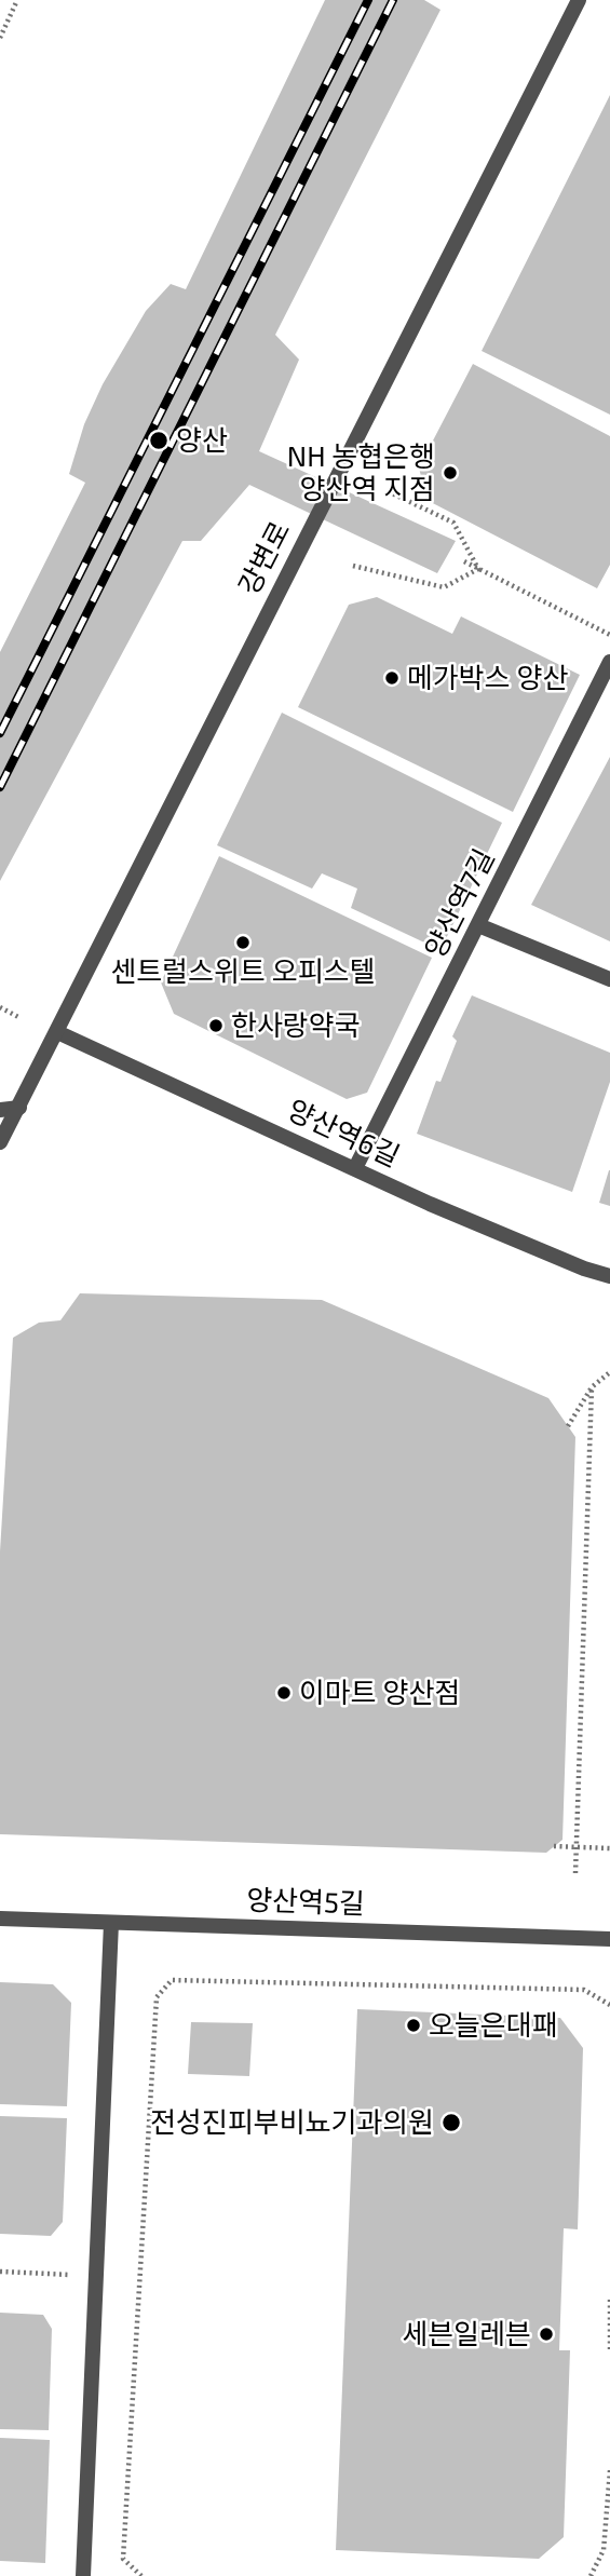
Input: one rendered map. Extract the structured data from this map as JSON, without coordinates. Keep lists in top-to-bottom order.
{
  "streets": {
    "street": [
      "강변로",
      "양산역7길",
      "양산역6길",
      "양산역5길"
    ]
  },
  "crossings": [
    ["강변로", "양산역6길"],
    ["양산역7길", "양산역6길"]
  ],
  "places": [
    "양산",
    "NH 농협은행 양산역 지점",
    "메가박스 양산",
    "센트럴스위트 오피스텔",
    "한사랑약국",
    "이마트 양산점",
    "오늘은대패",
    "전성진피부비뇨기과의원",
    "세븐일레븐"
  ]
}
